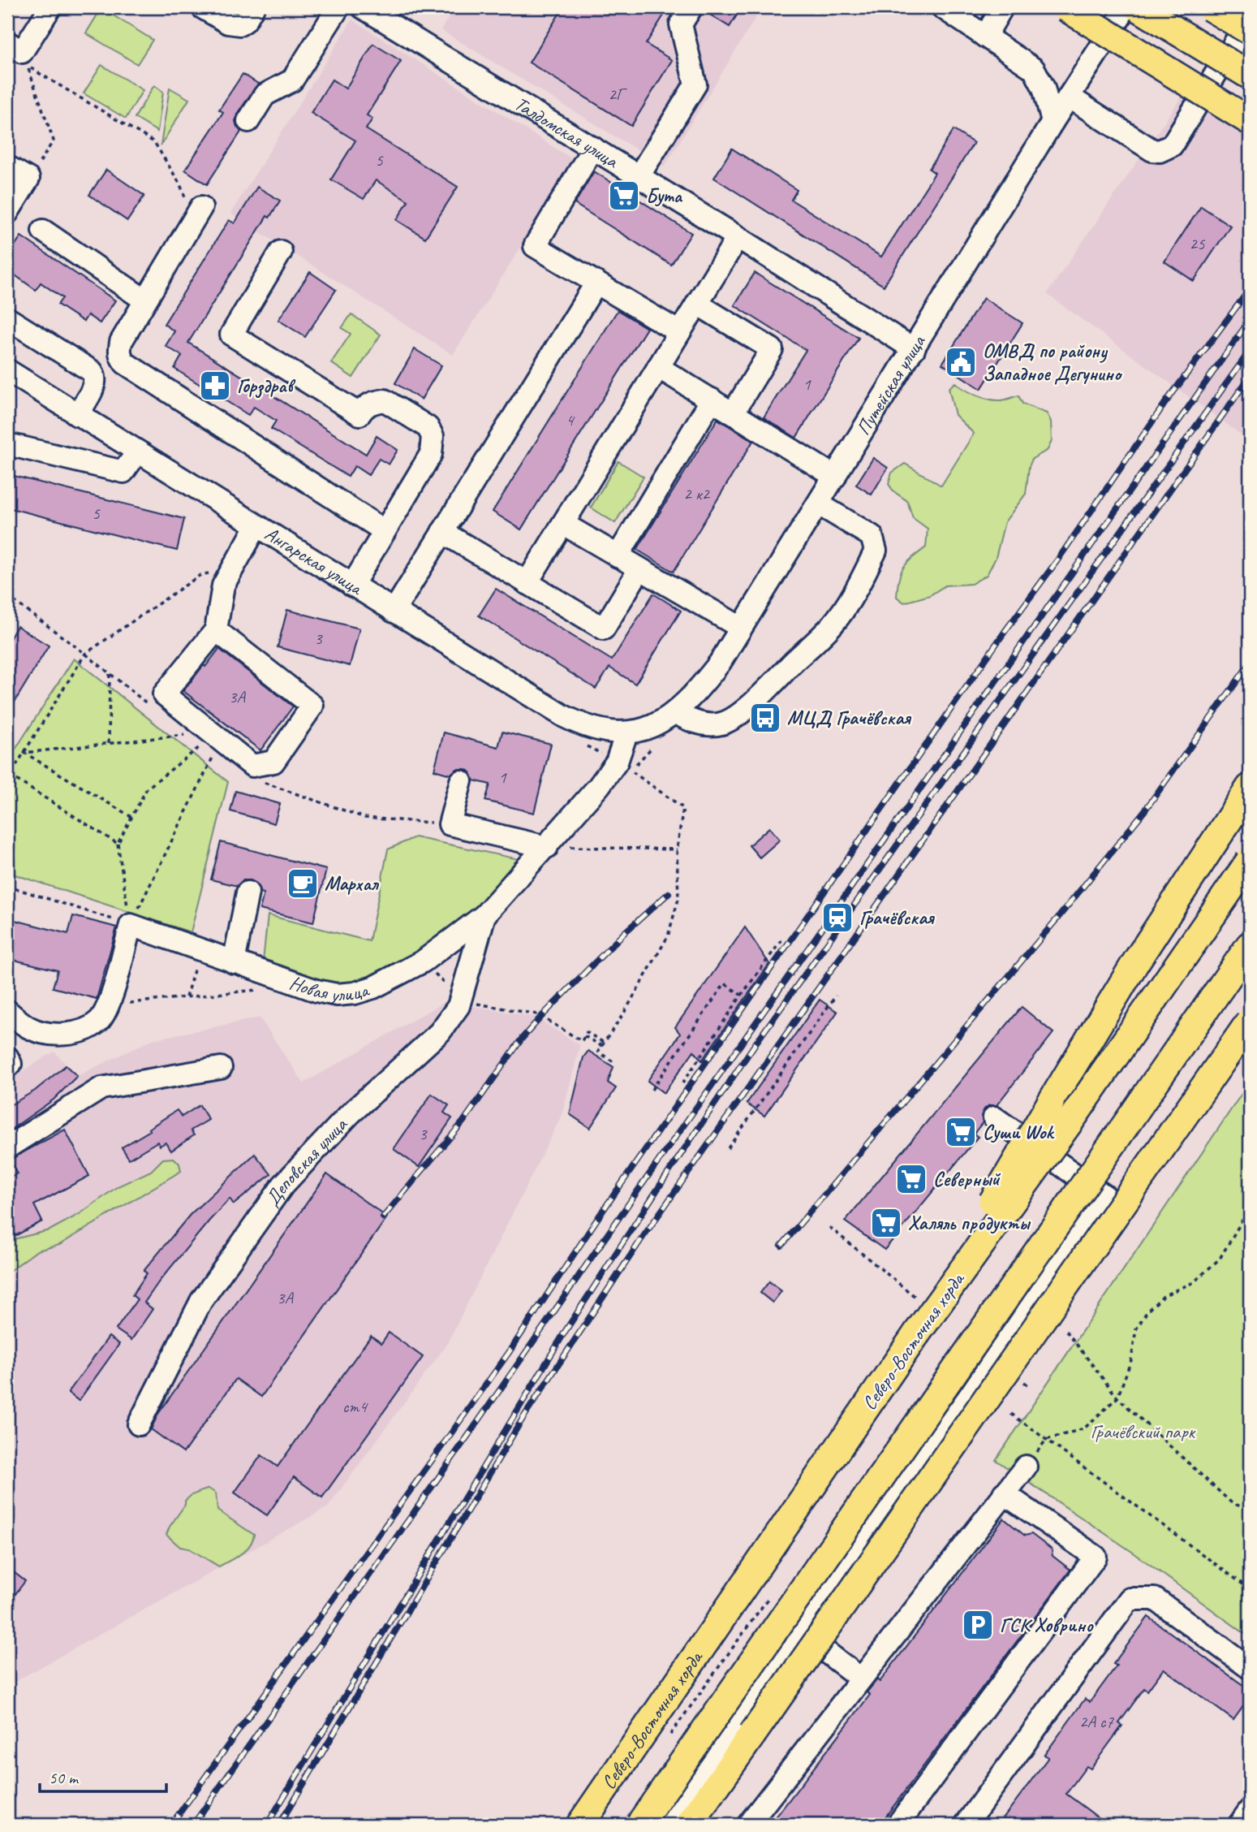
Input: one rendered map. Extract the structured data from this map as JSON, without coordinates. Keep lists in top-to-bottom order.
{
  "streets": {
    "main road": ["Северо-Восточная хорда"],
    "street": [
      "Талдомская улица",
      "Путейская улица",
      "Ангарская улица",
      "Новая улица",
      "Деповская улица"
    ]
  },
  "crossings": [
    ["Талдомская улица", "Путейская улица"],
    ["Путейская улица", "Ангарская улица"],
    ["Путейская улица", "Новая улица"],
    ["Ангарская улица", "Новая улица"],
    ["Новая улица", "Деповская улица"]
  ],
  "parks": ["Грачёвский парк"],
  "places": {
    "supermarket": [
      "Бута",
      "Суши Wok",
      "Северный",
      "Халяль продукты"
    ],
    "public building": ["ОМВД по району Западное Дегунино"],
    "pharmacy": ["Горздрав"],
    "bus stop": ["МЦД Грачёвская"],
    "cafe": ["Мархал"],
    "station": ["Грачёвская"],
    "parking": ["ГСК Ховрино"]
  },
  "house_numbers": [
    "2Г",
    "5",
    "25",
    "1",
    "4",
    "2 к2",
    "5",
    "3",
    "3А",
    "1",
    "3",
    "3А",
    "ст4",
    "2А с7"
  ],
  "scale_bar": "50 m"
}
